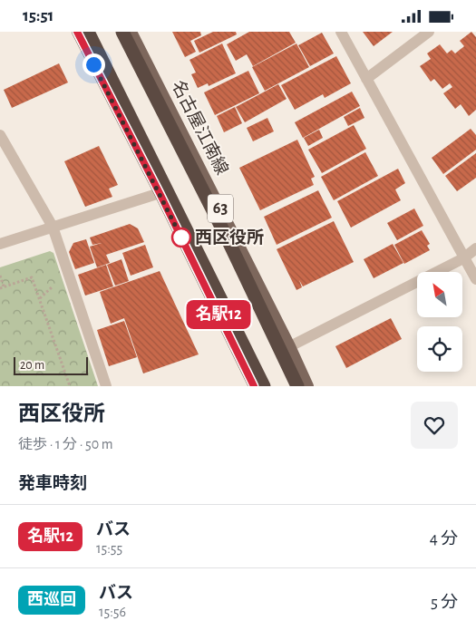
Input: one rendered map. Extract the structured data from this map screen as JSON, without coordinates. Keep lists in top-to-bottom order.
{
  "streets": {
    "main road": ["名古屋江南線", "63"]
  },
  "places": ["西区役所"],
  "lines": ["bus line 名駅12"],
  "scale_bar": "20 m",
  "north": "top left",
  "page": {
    "status": "15:51",
    "on_map": "名駅12",
    "scale": "20 m",
    "heading": [
      ["西区役所", "徒歩 · 1 分 · 50 m"],
      "発車時刻"
    ],
    "list": [
      {
        "mark": "名駅12",
        "name": "バス",
        "note": "15:55",
        "value": "4 分"
      },
      {
        "mark": "西巡回",
        "name": "バス",
        "note": "15:56",
        "value": "5 分"
      }
    ]
  }
}
